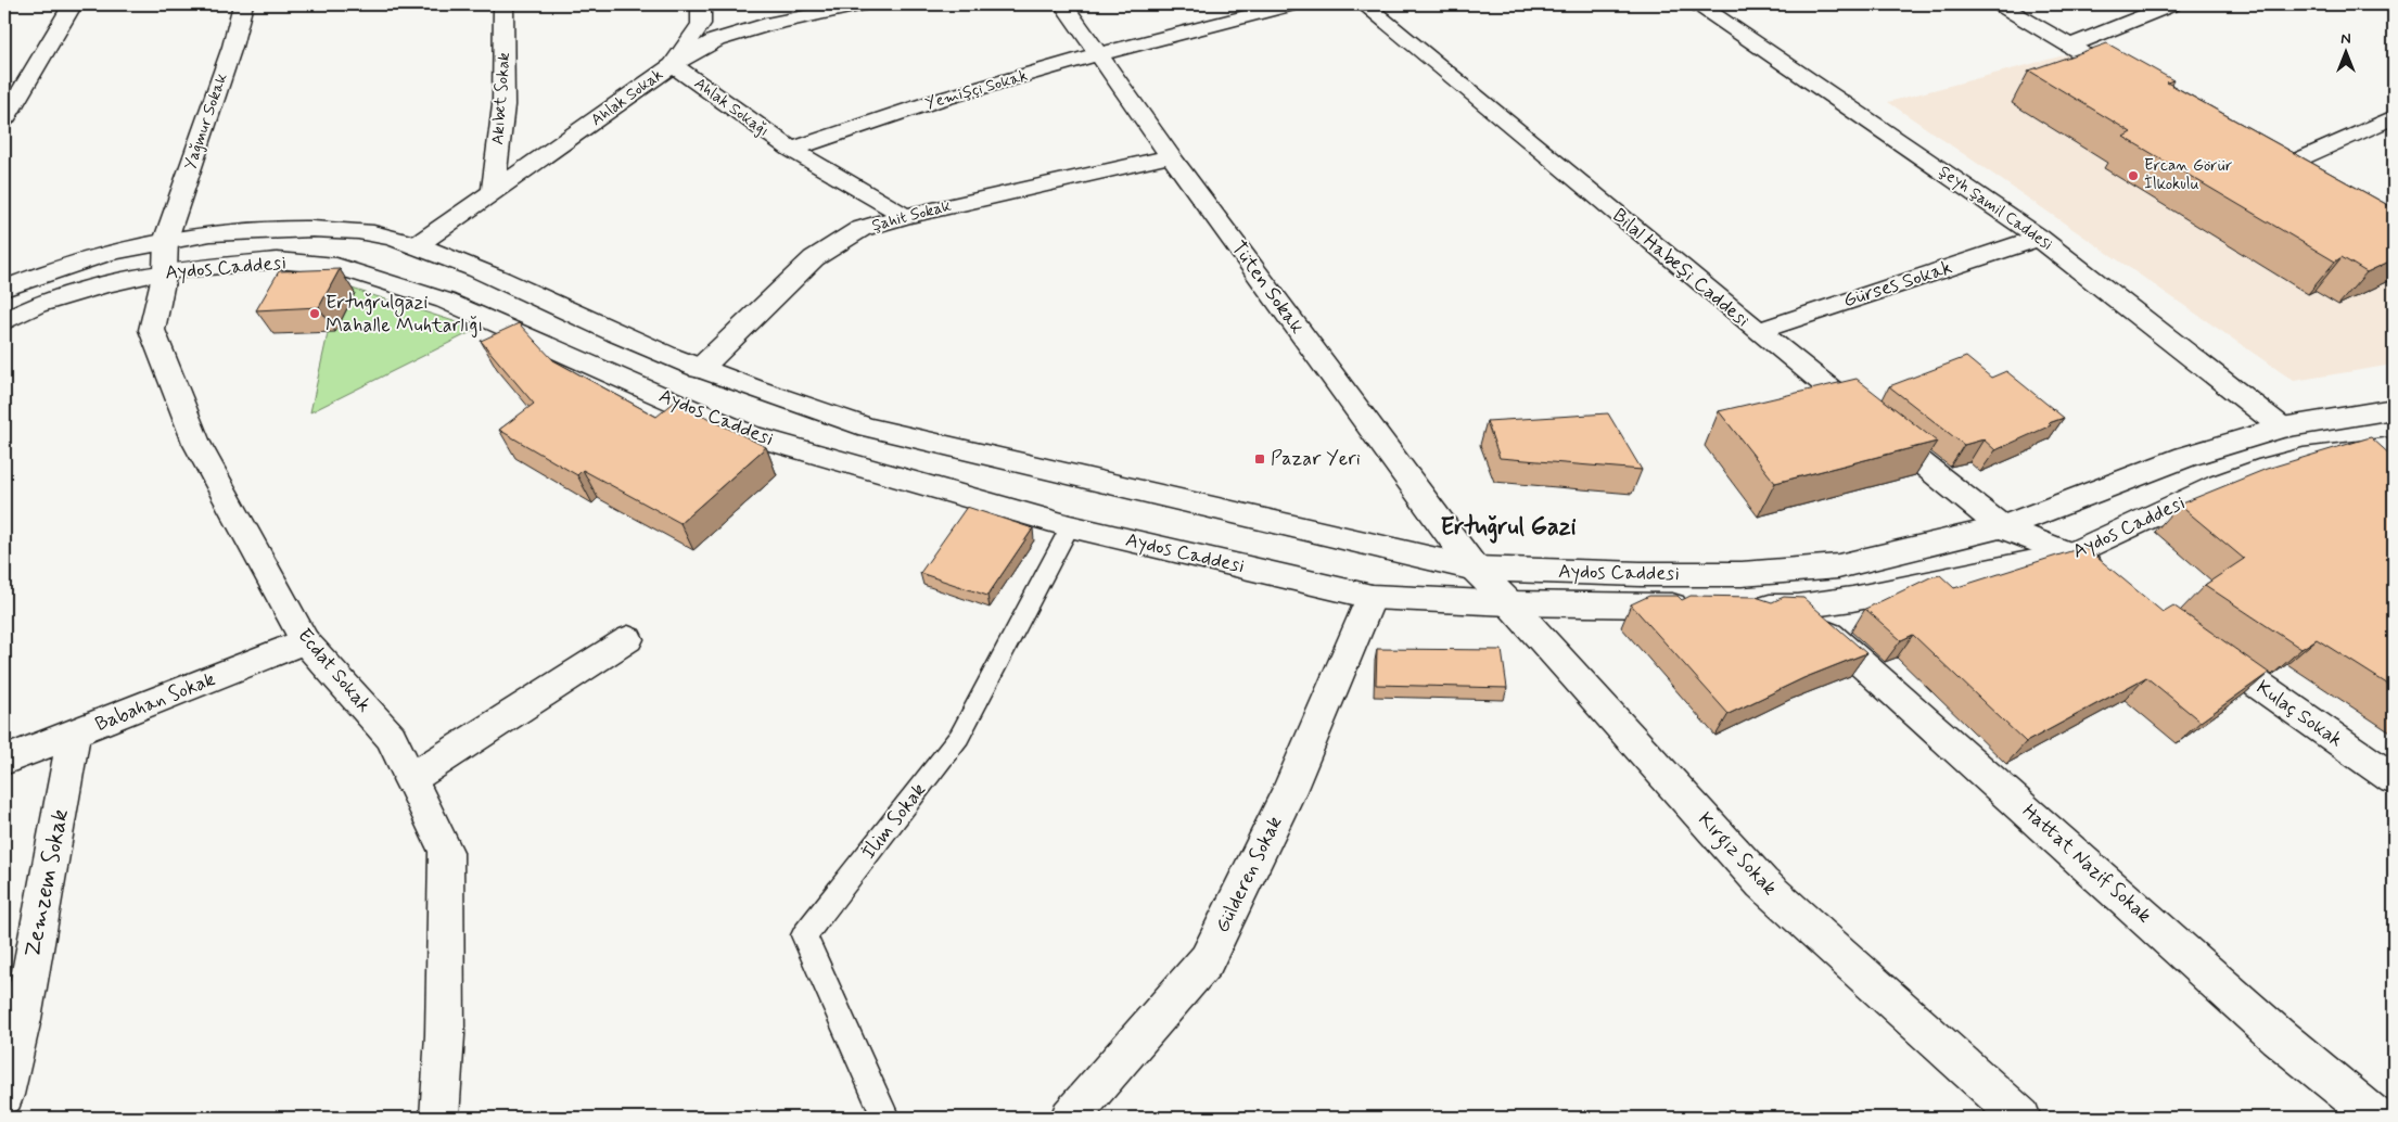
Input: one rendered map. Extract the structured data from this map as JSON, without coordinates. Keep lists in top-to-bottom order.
{
  "streets": {
    "street": [
      "Yemişçi Sokak",
      "Ahlak Sokak",
      "Akıbet Sokak",
      "Ahlak Sokağı",
      "Yağmur Sokak",
      "Şeyh Şamil Caddesi",
      "Şahit Sokak",
      "Aydos Caddesi",
      "Bilal Habeşi Caddesi",
      "Gürses Sokak",
      "Tüten Sokak",
      "Ecdat Sokak",
      "Babahan Sokak",
      "Kulaç Sokak",
      "Kırgız Sokak",
      "Hattat Nazif Sokak",
      "Gülderen Sokak",
      "Zemzem Sokak"
    ],
    "lane": ["İlim Sokak"]
  },
  "crossings": [
    ["Yemişçi Sokak", "Ahlak Sokağı"],
    ["Yemişçi Sokak", "Tüten Sokak"],
    ["Ahlak Sokak", "Akıbet Sokak"],
    ["Ahlak Sokak", "Ahlak Sokağı"],
    ["Ahlak Sokak", "Aydos Caddesi"],
    ["Yağmur Sokak", "Aydos Caddesi"],
    ["Yağmur Sokak", "Ecdat Sokak"],
    ["Şeyh Şamil Caddesi", "Aydos Caddesi"],
    ["Şeyh Şamil Caddesi", "Gürses Sokak"],
    ["Şahit Sokak", "Aydos Caddesi"],
    ["Şahit Sokak", "Tüten Sokak"],
    ["Aydos Caddesi", "Bilal Habeşi Caddesi"],
    ["Aydos Caddesi", "Tüten Sokak"],
    ["Aydos Caddesi", "Ecdat Sokak"],
    ["Aydos Caddesi", "İlim Sokak"],
    ["Aydos Caddesi", "Kırgız Sokak"],
    ["Aydos Caddesi", "Hattat Nazif Sokak"],
    ["Aydos Caddesi", "Gülderen Sokak"],
    ["Bilal Habeşi Caddesi", "Gürses Sokak"],
    ["Tüten Sokak", "Kırgız Sokak"],
    ["Ecdat Sokak", "Babahan Sokak"],
    ["Babahan Sokak", "Zemzem Sokak"]
  ],
  "districts": ["Ertuğrul Gazi"],
  "places": {
    "other": ["Ercan Görür İlkokulu", "Ertuğrulgazi Mahalle Muhtarlığı"],
    "transit": ["Pazar Yeri"]
  },
  "north": "top"
}
